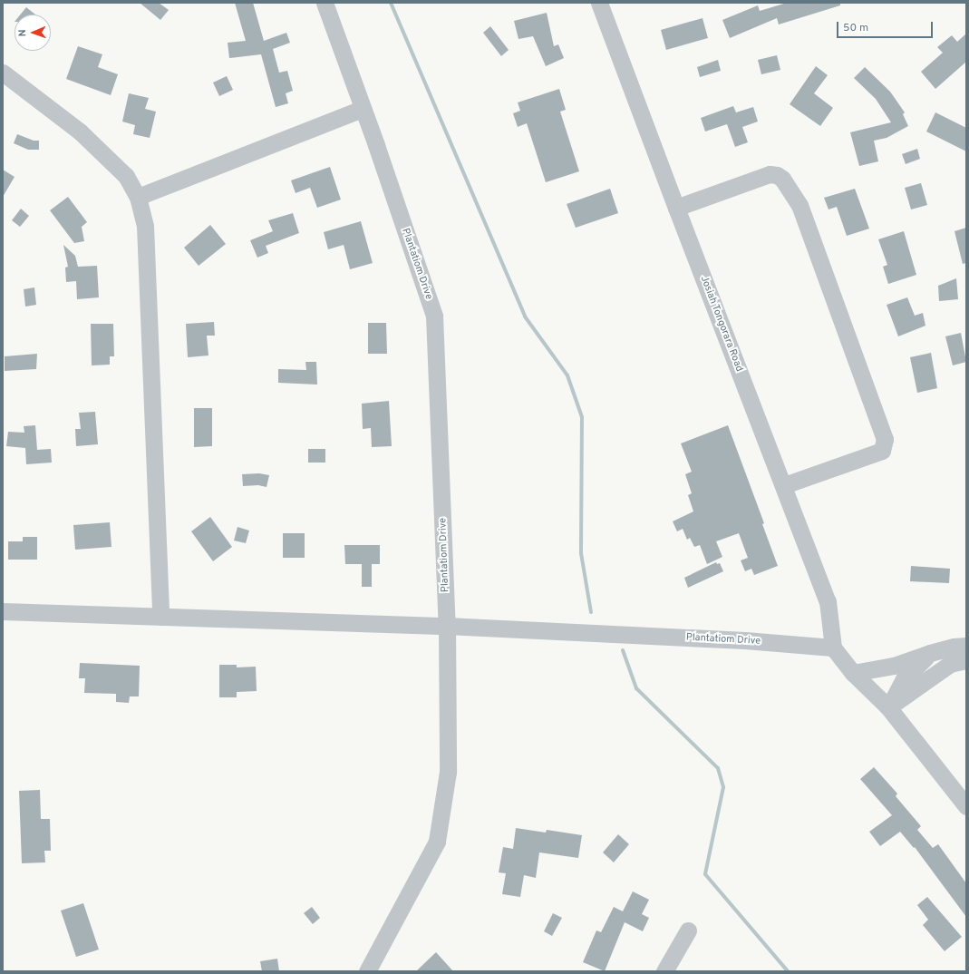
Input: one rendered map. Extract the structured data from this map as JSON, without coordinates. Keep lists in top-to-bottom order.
{
  "streets": {
    "street": ["Plantatiom Drive", "Josiah Tongorara Road"]
  },
  "crossings": [
    ["Plantatiom Drive", "Josiah Tongorara Road"]
  ],
  "scale_bar": "50 m",
  "north": "left"
}
